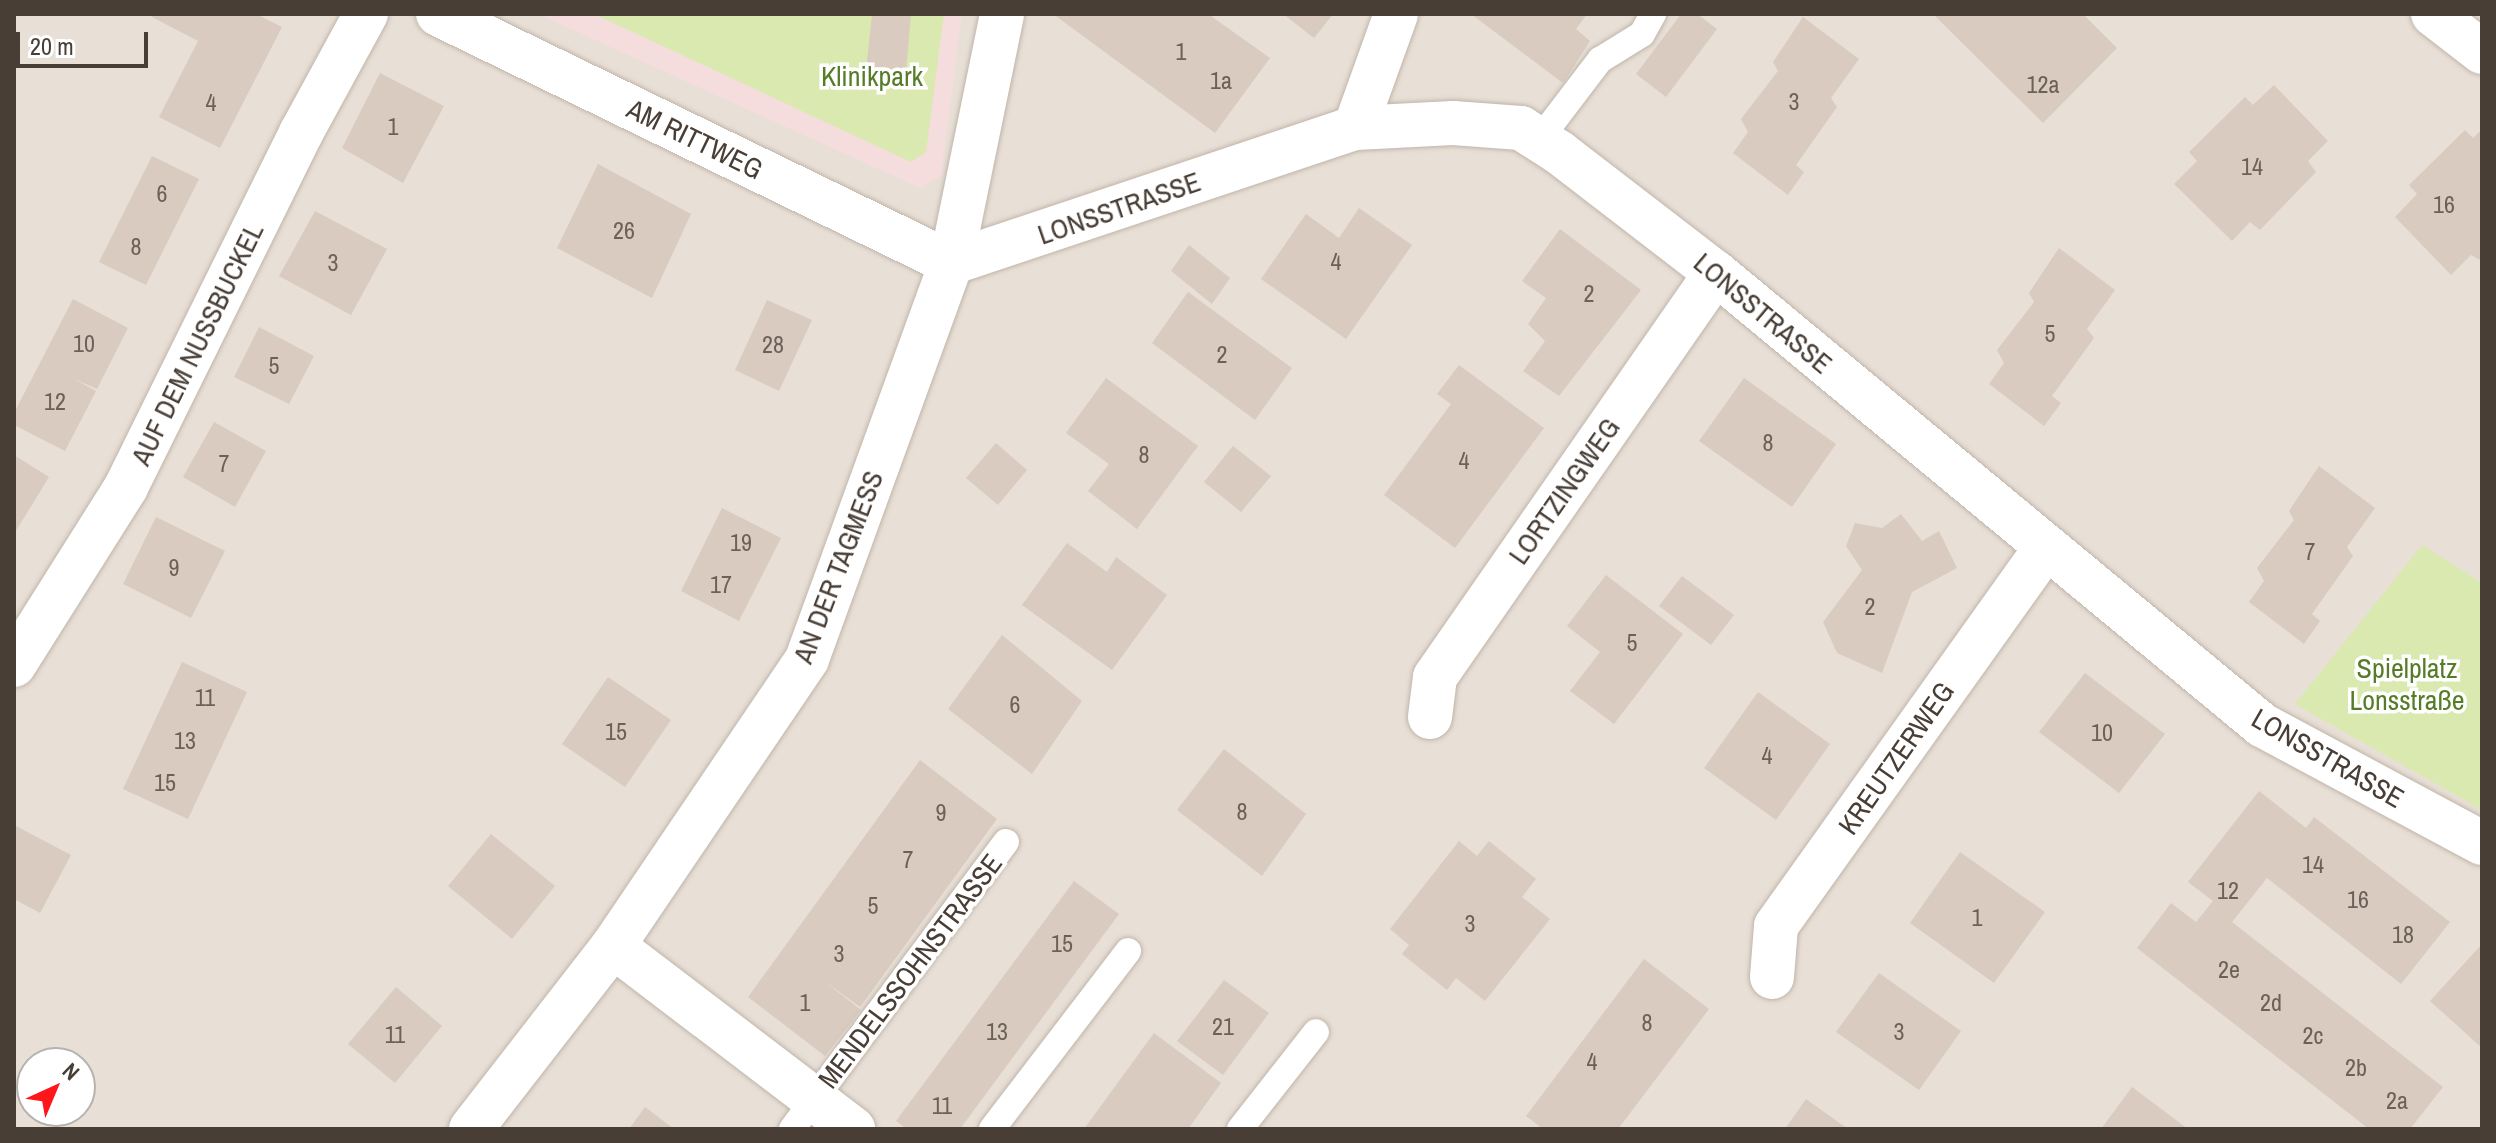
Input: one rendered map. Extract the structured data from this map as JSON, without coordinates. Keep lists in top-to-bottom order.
{
  "streets": {
    "street": [
      "AM RITTWEG",
      "LONSSTRASSE",
      "AUF DEM NUSSBUCKEL",
      "LORTZINGWEG",
      "AN DER TAGMESS",
      "KREUTZERWEG",
      "MENDELSSOHNSTRASSE"
    ]
  },
  "crossings": [
    ["AM RITTWEG", "LONSSTRASSE"],
    ["AM RITTWEG", "AN DER TAGMESS"],
    ["LONSSTRASSE", "LORTZINGWEG"],
    ["LONSSTRASSE", "AN DER TAGMESS"],
    ["LONSSTRASSE", "KREUTZERWEG"],
    ["AN DER TAGMESS", "MENDELSSOHNSTRASSE"]
  ],
  "parks": ["Klinikpark", "Spielplatz Lonsstraße"],
  "house_numbers": [
    "1",
    "1a",
    "12a",
    "3",
    "4",
    "1",
    "14",
    "6",
    "16",
    "26",
    "8",
    "4",
    "3",
    "2",
    "5",
    "10",
    "28",
    "2",
    "5",
    "12",
    "8",
    "8",
    "4",
    "7",
    "19",
    "7",
    "9",
    "17",
    "2",
    "5",
    "11",
    "6",
    "15",
    "10",
    "13",
    "4",
    "15",
    "8",
    "9",
    "7",
    "14",
    "12",
    "16",
    "5",
    "1",
    "3",
    "18",
    "15",
    "3",
    "2e",
    "1",
    "2d",
    "8",
    "21",
    "13",
    "3",
    "11",
    "2c",
    "4",
    "2b",
    "2a",
    "11"
  ],
  "scale_bar": "20 m",
  "north": "top right"
}
